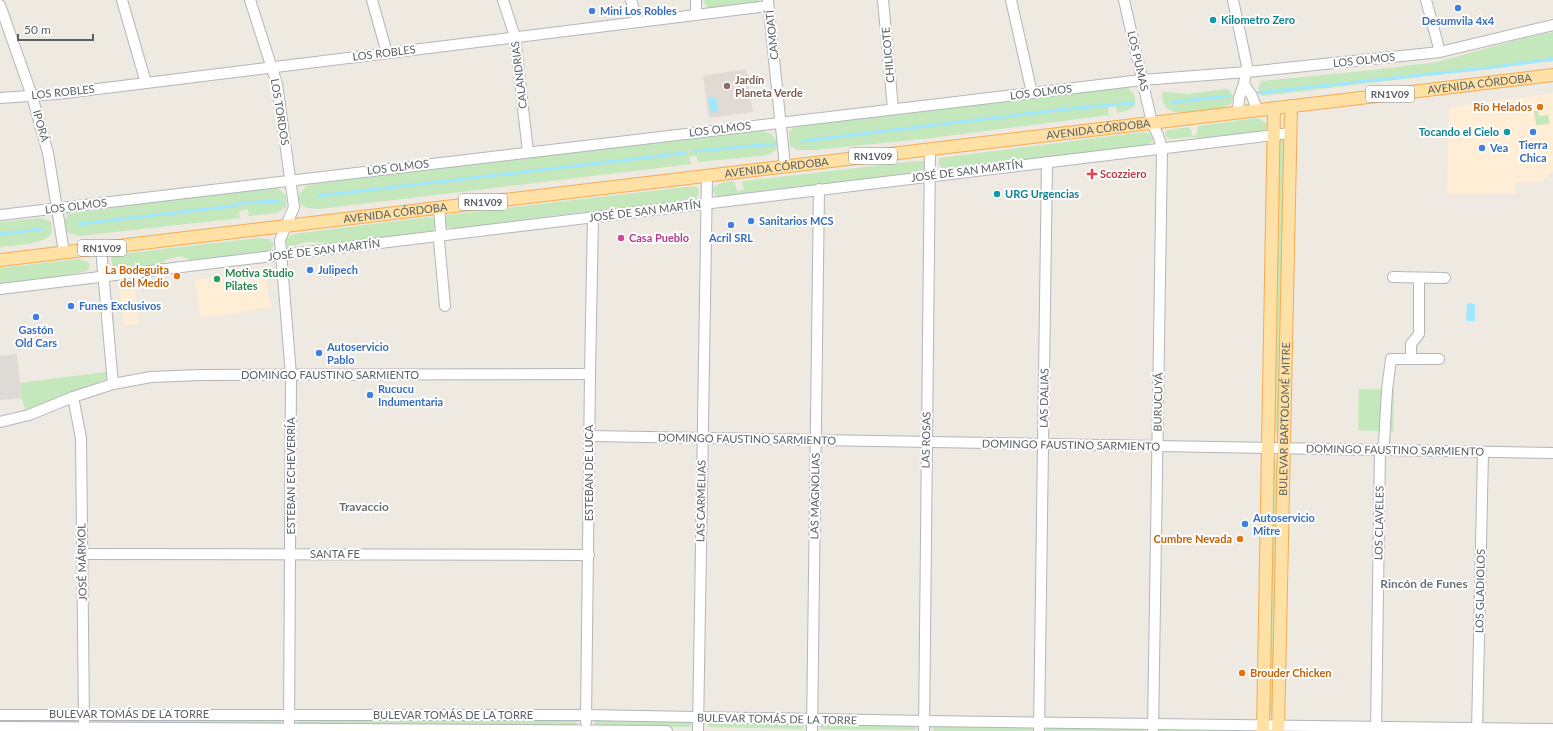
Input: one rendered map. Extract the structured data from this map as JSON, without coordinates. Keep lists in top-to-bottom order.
{
  "streets": {
    "main road": ["AVENIDA CÓRDOBA", "RN1V09", "BULEVAR BARTOLOMÉ MITRE"],
    "street": [
      "CAMOATÍ",
      "LOS ROBLES",
      "CHILICOTE",
      "LOS OLMOS",
      "LOS PUMAS",
      "CALANDRIAS",
      "LOS TORDOS",
      "IPORÁ",
      "JOSÉ DE SAN MARTÍN",
      "DOMINGO FAUSTINO SARMIENTO",
      "LAS DALIAS",
      "BURUCUYÁ",
      "LAS ROSAS",
      "ESTEBAN DE LUCA",
      "ESTEBAN ECHEVERRÍA",
      "LAS MAGNOLIAS",
      "LAS CARMELIAS",
      "LOS CLAVELES",
      "SANTA FE",
      "JOSÉ MÁRMOL",
      "LOS GLADIOLOS",
      "BULEVAR TOMÁS DE LA TORRE"
    ]
  },
  "crossings": [
    ["CAMOATÍ", "LOS ROBLES"],
    ["CAMOATÍ", "LOS OLMOS"],
    ["CAMOATÍ", "AVENIDA CÓRDOBA"],
    ["LOS ROBLES", "CALANDRIAS"],
    ["LOS ROBLES", "LOS TORDOS"],
    ["LOS ROBLES", "IPORÁ"],
    ["CHILICOTE", "LOS OLMOS"],
    ["LOS OLMOS", "LOS PUMAS"],
    ["LOS OLMOS", "CALANDRIAS"],
    ["LOS OLMOS", "LOS TORDOS"],
    ["LOS OLMOS", "IPORÁ"],
    ["LOS PUMAS", "AVENIDA CÓRDOBA"],
    ["LOS PUMAS", "BURUCUYÁ"],
    ["AVENIDA CÓRDOBA", "LOS TORDOS"],
    ["AVENIDA CÓRDOBA", "IPORÁ"],
    ["AVENIDA CÓRDOBA", "BURUCUYÁ"],
    ["AVENIDA CÓRDOBA", "BULEVAR BARTOLOMÉ MITRE"],
    ["AVENIDA CÓRDOBA", "LAS ROSAS"],
    ["AVENIDA CÓRDOBA", "ESTEBAN ECHEVERRÍA"],
    ["AVENIDA CÓRDOBA", "LAS CARMELIAS"],
    ["LOS TORDOS", "ESTEBAN ECHEVERRÍA"],
    ["JOSÉ DE SAN MARTÍN", "LAS DALIAS"],
    ["JOSÉ DE SAN MARTÍN", "BURUCUYÁ"],
    ["JOSÉ DE SAN MARTÍN", "BULEVAR BARTOLOMÉ MITRE"],
    ["JOSÉ DE SAN MARTÍN", "LAS ROSAS"],
    ["JOSÉ DE SAN MARTÍN", "ESTEBAN DE LUCA"],
    ["JOSÉ DE SAN MARTÍN", "ESTEBAN ECHEVERRÍA"],
    ["JOSÉ DE SAN MARTÍN", "LAS MAGNOLIAS"],
    ["JOSÉ DE SAN MARTÍN", "LAS CARMELIAS"],
    ["DOMINGO FAUSTINO SARMIENTO", "LAS DALIAS"],
    ["DOMINGO FAUSTINO SARMIENTO", "BURUCUYÁ"],
    ["DOMINGO FAUSTINO SARMIENTO", "BULEVAR BARTOLOMÉ MITRE"],
    ["DOMINGO FAUSTINO SARMIENTO", "LAS ROSAS"],
    ["DOMINGO FAUSTINO SARMIENTO", "ESTEBAN DE LUCA"],
    ["DOMINGO FAUSTINO SARMIENTO", "ESTEBAN ECHEVERRÍA"],
    ["DOMINGO FAUSTINO SARMIENTO", "LAS MAGNOLIAS"],
    ["DOMINGO FAUSTINO SARMIENTO", "LAS CARMELIAS"],
    ["DOMINGO FAUSTINO SARMIENTO", "LOS CLAVELES"],
    ["DOMINGO FAUSTINO SARMIENTO", "JOSÉ MÁRMOL"],
    ["DOMINGO FAUSTINO SARMIENTO", "LOS GLADIOLOS"],
    ["LAS DALIAS", "BULEVAR TOMÁS DE LA TORRE"],
    ["BURUCUYÁ", "BULEVAR TOMÁS DE LA TORRE"],
    ["BULEVAR BARTOLOMÉ MITRE", "BULEVAR TOMÁS DE LA TORRE"],
    ["LAS ROSAS", "BULEVAR TOMÁS DE LA TORRE"],
    ["ESTEBAN DE LUCA", "SANTA FE"],
    ["ESTEBAN DE LUCA", "BULEVAR TOMÁS DE LA TORRE"],
    ["ESTEBAN ECHEVERRÍA", "SANTA FE"],
    ["ESTEBAN ECHEVERRÍA", "BULEVAR TOMÁS DE LA TORRE"],
    ["LAS MAGNOLIAS", "BULEVAR TOMÁS DE LA TORRE"],
    ["LAS CARMELIAS", "BULEVAR TOMÁS DE LA TORRE"],
    ["LOS CLAVELES", "BULEVAR TOMÁS DE LA TORRE"],
    ["SANTA FE", "JOSÉ MÁRMOL"],
    ["JOSÉ MÁRMOL", "BULEVAR TOMÁS DE LA TORRE"],
    ["LOS GLADIOLOS", "BULEVAR TOMÁS DE LA TORRE"]
  ],
  "districts": ["Travaccio", "Rincón de Funes"],
  "places": {
    "other": [
      "Desumvila 4x4",
      "Mini Los Robles",
      "Kilometro Zero",
      "Jardín Planeta Verde",
      "Río Helados",
      "Tocando el Cielo",
      "Tierra Chica",
      "Vea",
      "URG Urgencias",
      "Sanitarios MCS",
      "Acril SRL",
      "Casa Pueblo",
      "Julipech",
      "La Bodeguita del Medio",
      "Motiva Studio Pilates",
      "Funes Exclusivos",
      "Gastón Old Cars",
      "Autoservicio Pablo",
      "Rucucu Indumentaria",
      "Autoservicio Mitre",
      "Cumbre Nevada",
      "Brouder Chicken"
    ],
    "health": ["Scozziero"]
  },
  "scale_bar": "50 m"
}
